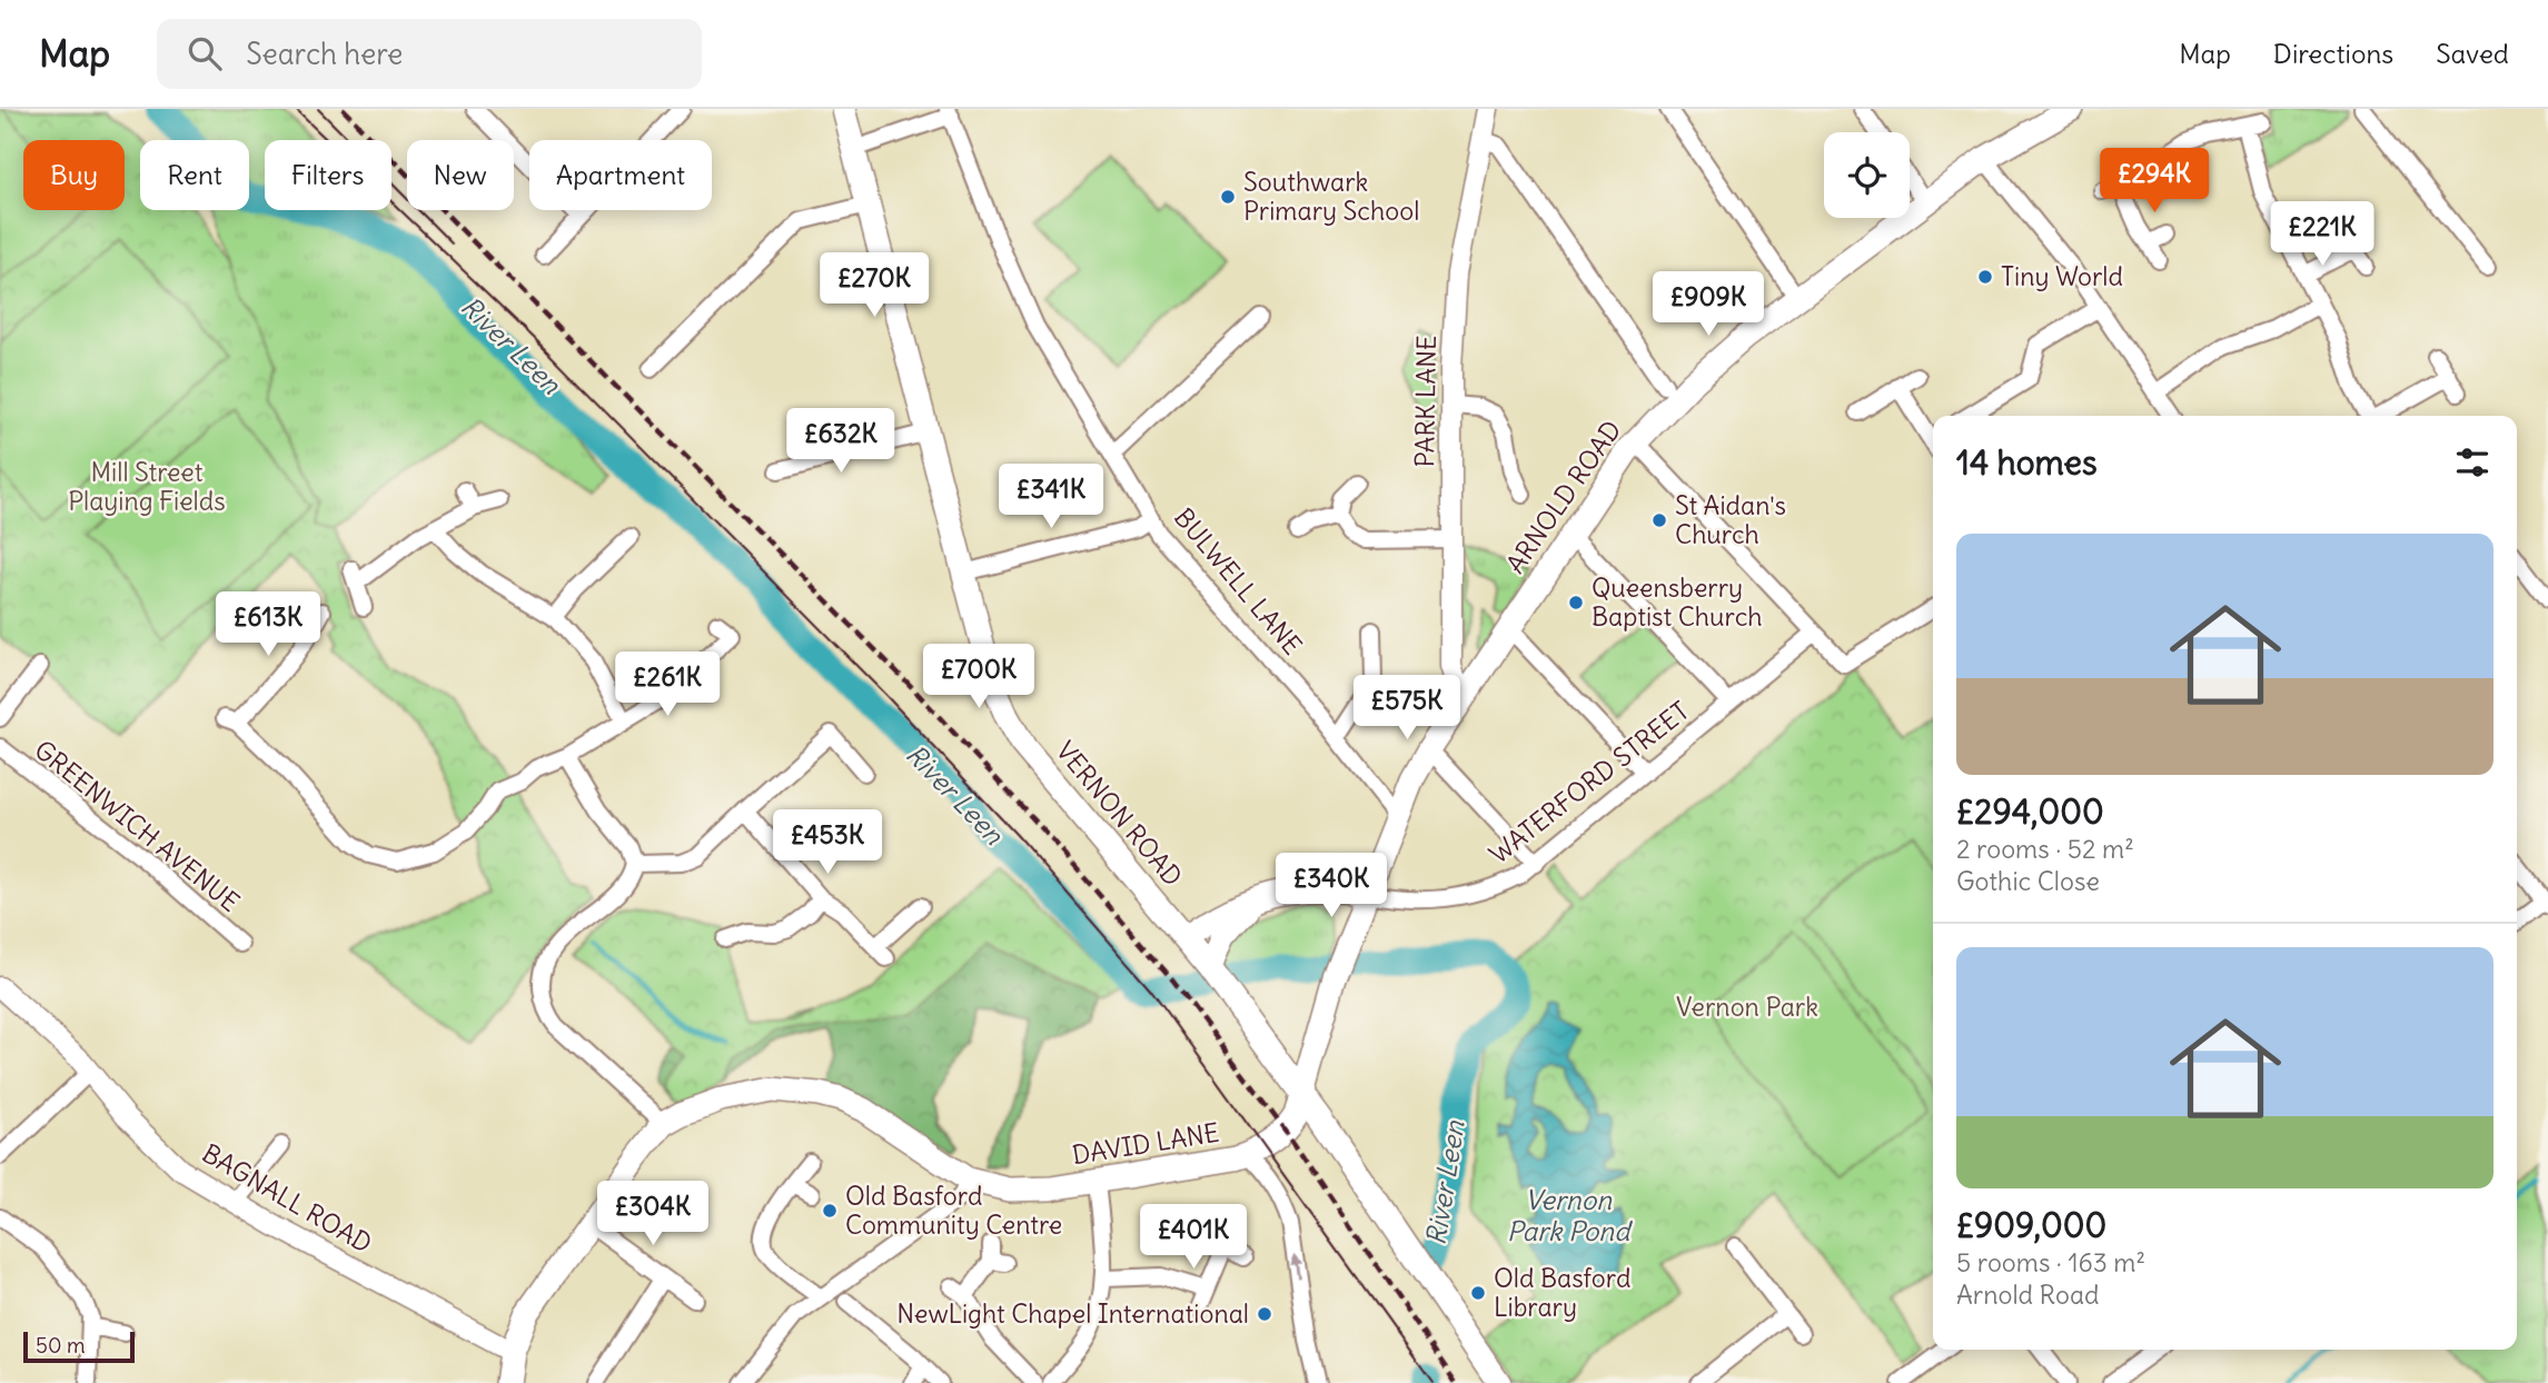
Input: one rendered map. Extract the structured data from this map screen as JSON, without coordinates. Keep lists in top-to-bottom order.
{
  "streets": {
    "main road": ["ARNOLD ROAD", "VERNON ROAD", "DAVID LANE"],
    "street": [
      "PARK LANE",
      "BULWELL LANE",
      "WATERFORD STREET",
      "GREENWICH AVENUE",
      "BAGNALL ROAD"
    ]
  },
  "crossings": [
    ["PARK LANE", "ARNOLD ROAD"],
    ["ARNOLD ROAD", "BULWELL LANE"],
    ["ARNOLD ROAD", "WATERFORD STREET"],
    ["ARNOLD ROAD", "DAVID LANE"],
    ["WATERFORD STREET", "DAVID LANE"],
    ["VERNON ROAD", "DAVID LANE"]
  ],
  "water": ["River Leen", "Vernon Park Pond"],
  "parks": ["Mill Street Playing Fields", "Vernon Park"],
  "places": [
    "Southwark Primary School",
    "Tiny World",
    "St Aidan's Church",
    "Queensberry Baptist Church",
    "Old Basford Community Centre",
    "Old Basford Library",
    "NewLight Chapel International"
  ],
  "scale_bar": "50 m",
  "page": {
    "header": "Map",
    "search": "Search here",
    "nav": ["Map", "Directions", "Saved"],
    "chip": [
      "Buy",
      "Rent",
      "Filters",
      "New",
      "Apartment"
    ],
    "price": [
      "£294K",
      "£221K",
      "£270K",
      "£909K",
      "£632K",
      "£341K",
      "£613K",
      "£700K",
      "£261K",
      "£575K",
      "£453K",
      "£340K",
      "£304K",
      "£401K"
    ],
    "heading": "14 homes",
    "list": [
      {
        "name": "£294,000",
        "note": "2 rooms · 52 m² · Gothic Close"
      },
      {
        "name": "£909,000",
        "note": "5 rooms · 163 m² · Arnold Road"
      }
    ],
    "scale": "50 m"
  }
}
